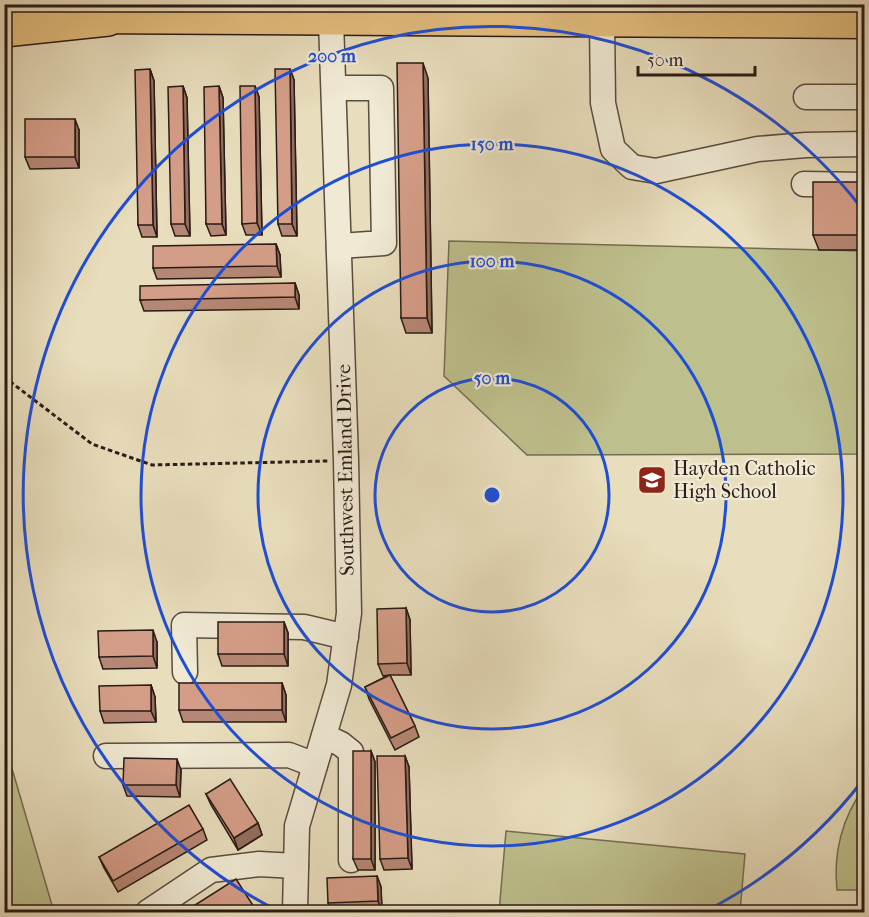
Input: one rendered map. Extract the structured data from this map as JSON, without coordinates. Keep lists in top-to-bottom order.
{
  "streets": {
    "street": ["Southwest Emland Drive"]
  },
  "places": {
    "school or university": ["Hayden Catholic High School"]
  },
  "scale_bar": "50 m",
  "rings": [
    "200 m",
    "150 m",
    "100 m",
    "50 m"
  ]
}
